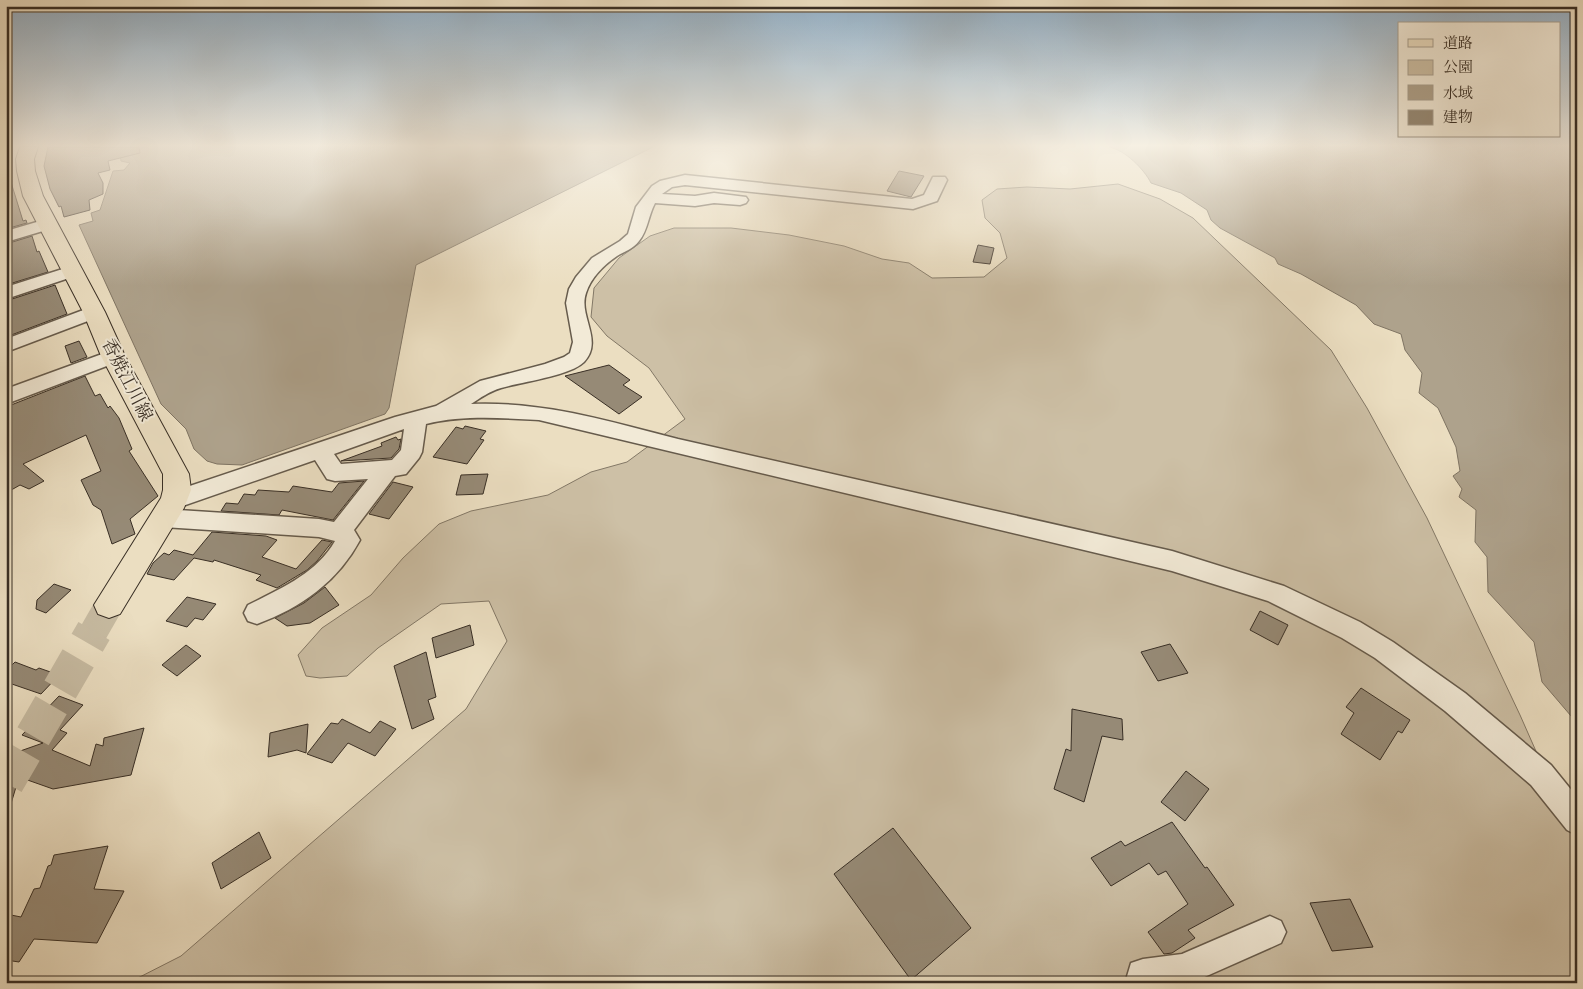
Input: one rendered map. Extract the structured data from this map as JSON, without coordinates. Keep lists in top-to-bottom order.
{
  "streets": {
    "main road": ["香焼江川線"]
  },
  "legend": [
    "道路",
    "公園",
    "水域",
    "建物"
  ]
}
